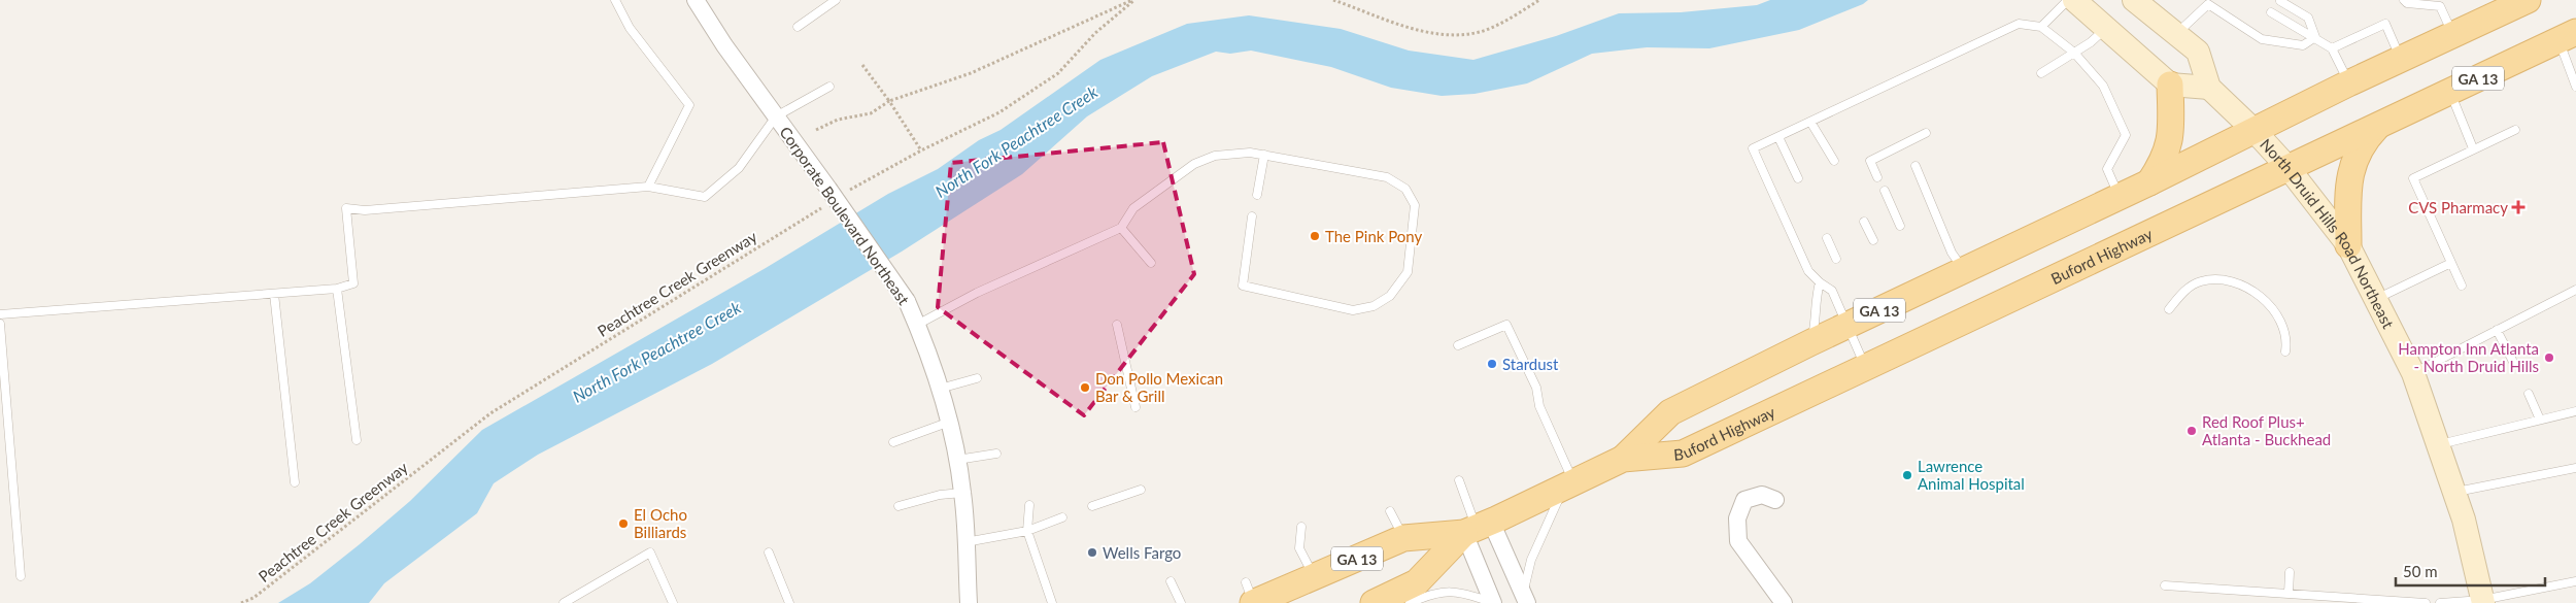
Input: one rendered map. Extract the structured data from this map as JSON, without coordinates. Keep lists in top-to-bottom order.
{
  "streets": {
    "main road": ["GA 13", "North Druid Hills Road Northeast", "Buford Highway"],
    "street": ["Corporate Boulevard Northeast"],
    "path": ["Peachtree Creek Greenway"]
  },
  "crossings": [
    ["North Druid Hills Road Northeast", "Buford Highway"]
  ],
  "water": ["North Fork Peachtree Creek"],
  "places": {
    "health": ["CVS Pharmacy"],
    "other": [
      "The Pink Pony",
      "Hampton Inn Atlanta - North Druid Hills",
      "Stardust",
      "Don Pollo Mexican Bar & Grill",
      "Red Roof Plus+ Atlanta - Buckhead",
      "Lawrence Animal Hospital",
      "El Ocho Billiards",
      "Wells Fargo"
    ]
  },
  "scale_bar": "50 m"
}
